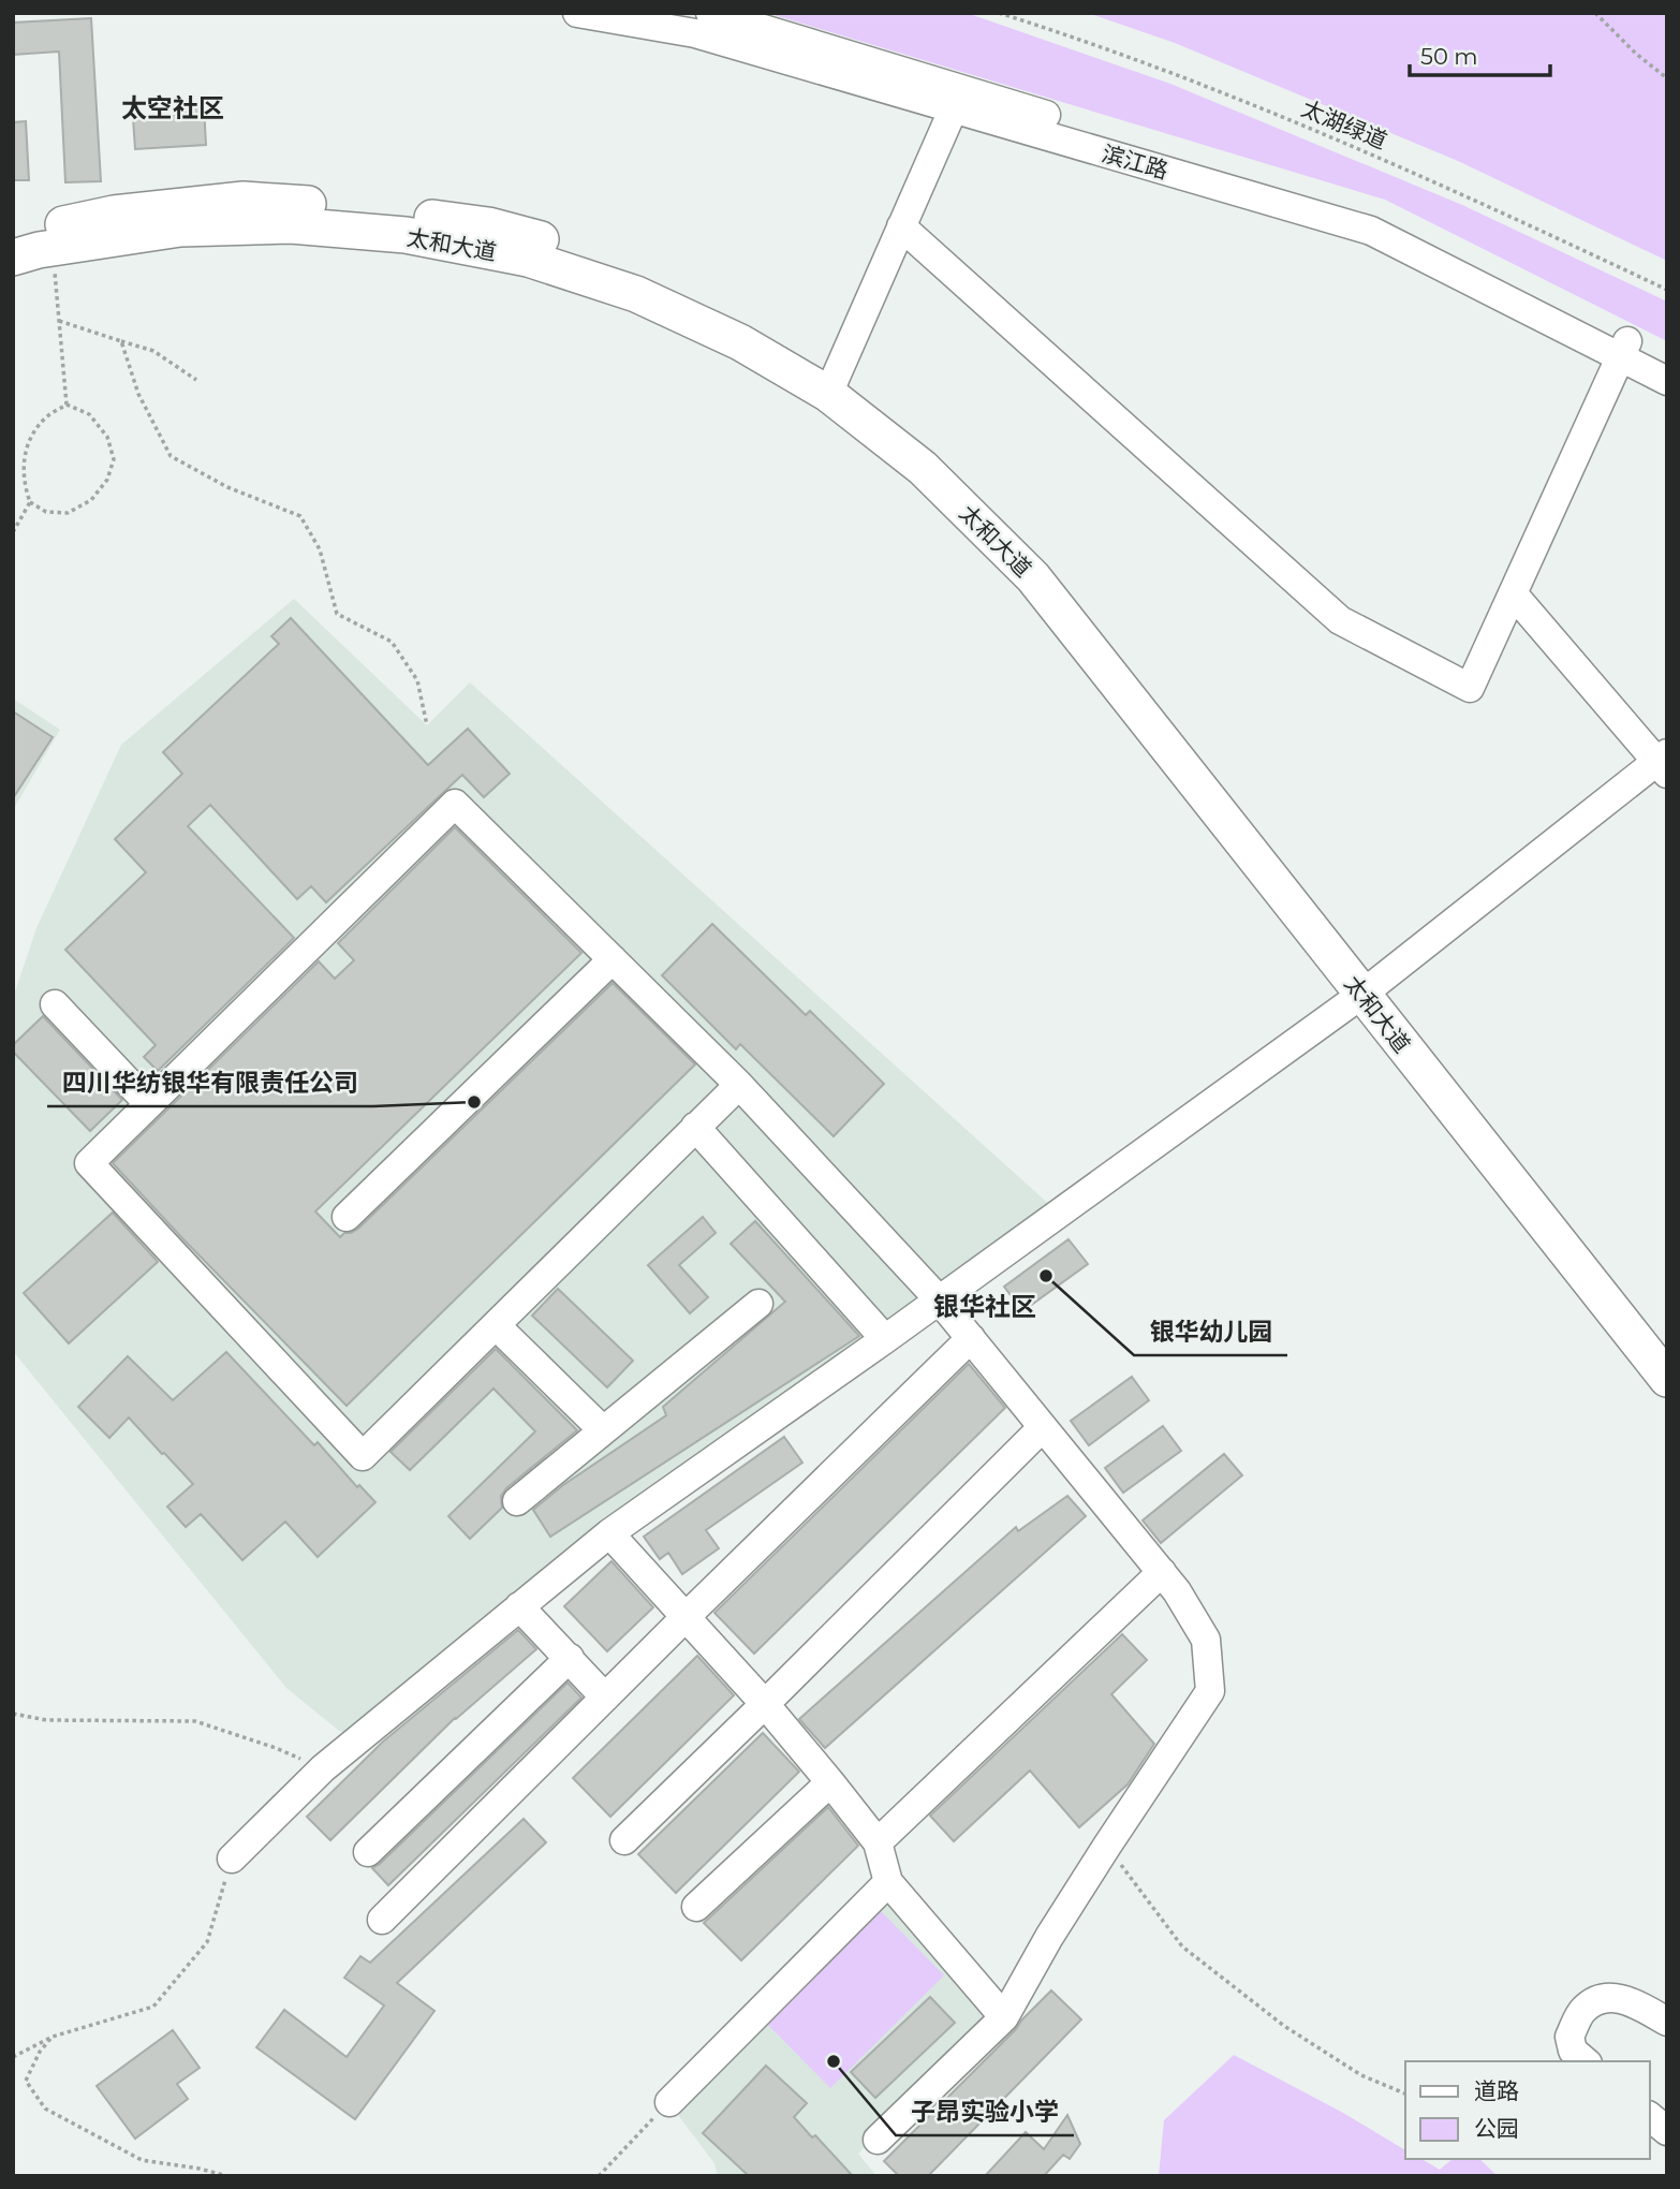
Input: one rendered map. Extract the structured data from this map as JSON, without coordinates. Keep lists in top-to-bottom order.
{
  "streets": {
    "main road": ["太和大道"],
    "street": ["滨江路"],
    "path": ["太湖绿道"]
  },
  "districts": ["太空社区", "银华社区"],
  "places": ["四川华纺银华有限责任公司", "银华幼儿园", "子昂实验小学"],
  "legend": ["道路", "公园"],
  "scale_bar": "50 m"
}
